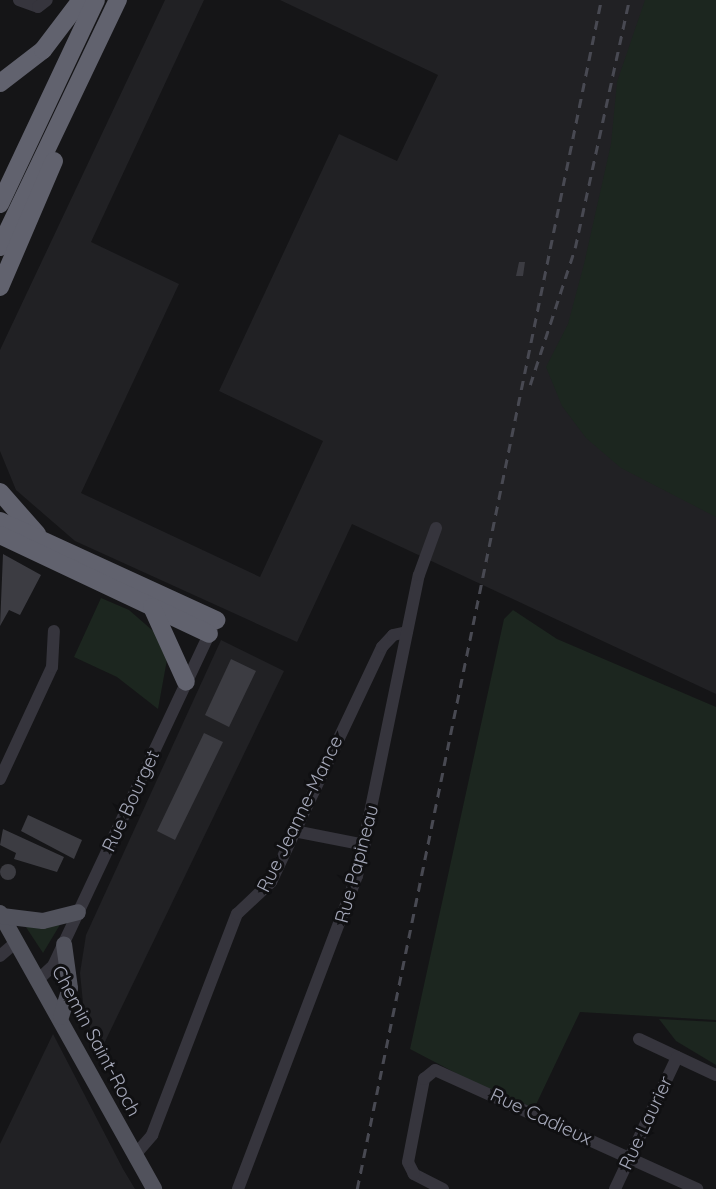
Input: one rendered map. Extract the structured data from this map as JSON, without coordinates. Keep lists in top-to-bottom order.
{
  "streets": {
    "main road": ["Chemin Saint-Roch"],
    "street": [
      "Rue Bourget",
      "Rue Jeanne-Mance",
      "Rue Papineau",
      "Rue Cadieux",
      "Rue Laurier"
    ]
  },
  "crossings": [
    ["Rue Bourget", "Chemin Saint-Roch"],
    ["Rue Jeanne-Mance", "Rue Papineau"],
    ["Rue Jeanne-Mance", "Chemin Saint-Roch"],
    ["Rue Cadieux", "Rue Laurier"]
  ]
}
